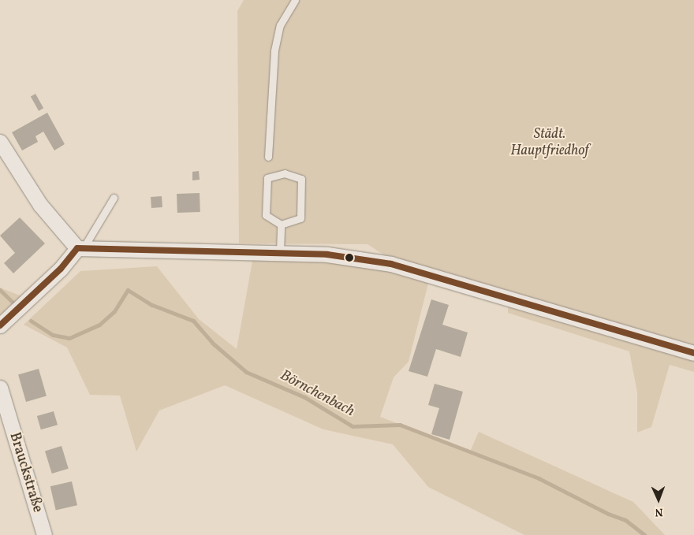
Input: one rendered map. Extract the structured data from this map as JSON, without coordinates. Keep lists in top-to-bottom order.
{
  "streets": {
    "street": ["Brauckstraße"]
  },
  "water": ["Börnchenbach"],
  "parks": ["Städt. Hauptfriedhof"],
  "north": "bottom"
}
